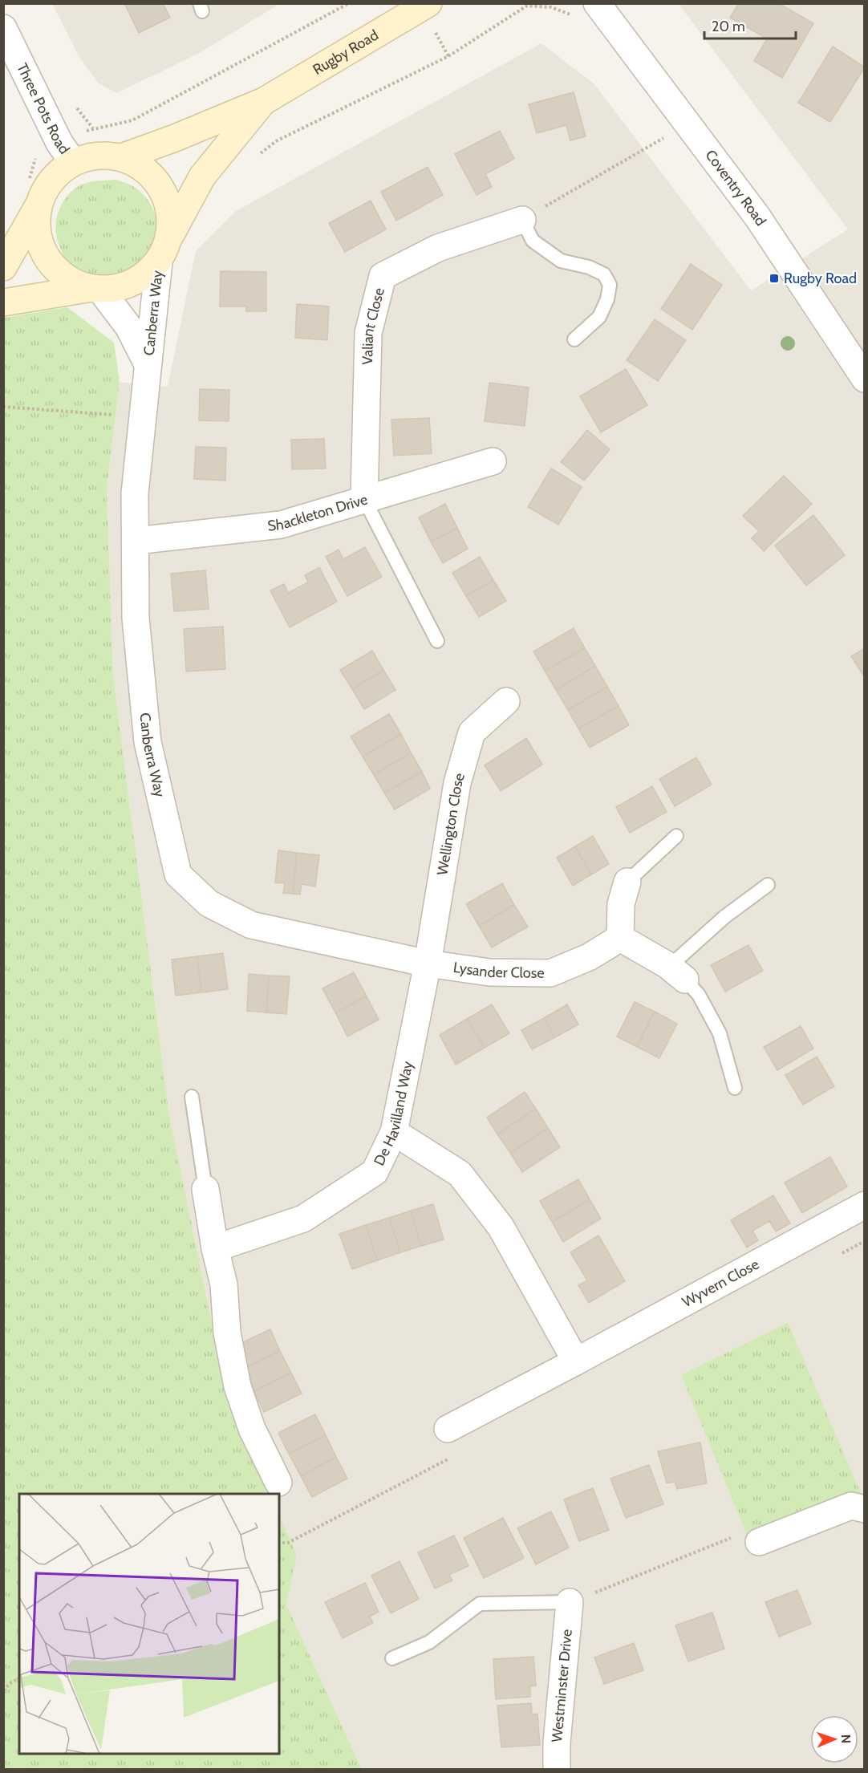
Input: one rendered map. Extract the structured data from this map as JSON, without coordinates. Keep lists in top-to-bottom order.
{
  "streets": {
    "main road": ["Rugby Road"],
    "street": [
      "Three Pots Road",
      "Coventry Road",
      "Canberra Way",
      "Valiant Close",
      "Shackleton Drive",
      "Wellington Close",
      "Lysander Close",
      "De Havilland Way",
      "Wyvern Close",
      "Westminster Drive"
    ]
  },
  "crossings": [
    ["Rugby Road", "Three Pots Road"],
    ["Rugby Road", "Canberra Way"],
    ["Three Pots Road", "Canberra Way"],
    ["Canberra Way", "Shackleton Drive"],
    ["Canberra Way", "Wellington Close"],
    ["Canberra Way", "Lysander Close"],
    ["Canberra Way", "De Havilland Way"],
    ["Valiant Close", "Shackleton Drive"],
    ["Wellington Close", "Lysander Close"],
    ["Wellington Close", "De Havilland Way"],
    ["Lysander Close", "De Havilland Way"]
  ],
  "places": {
    "transit": ["Rugby Road"]
  },
  "scale_bar": "20 m",
  "north": "right"
}
